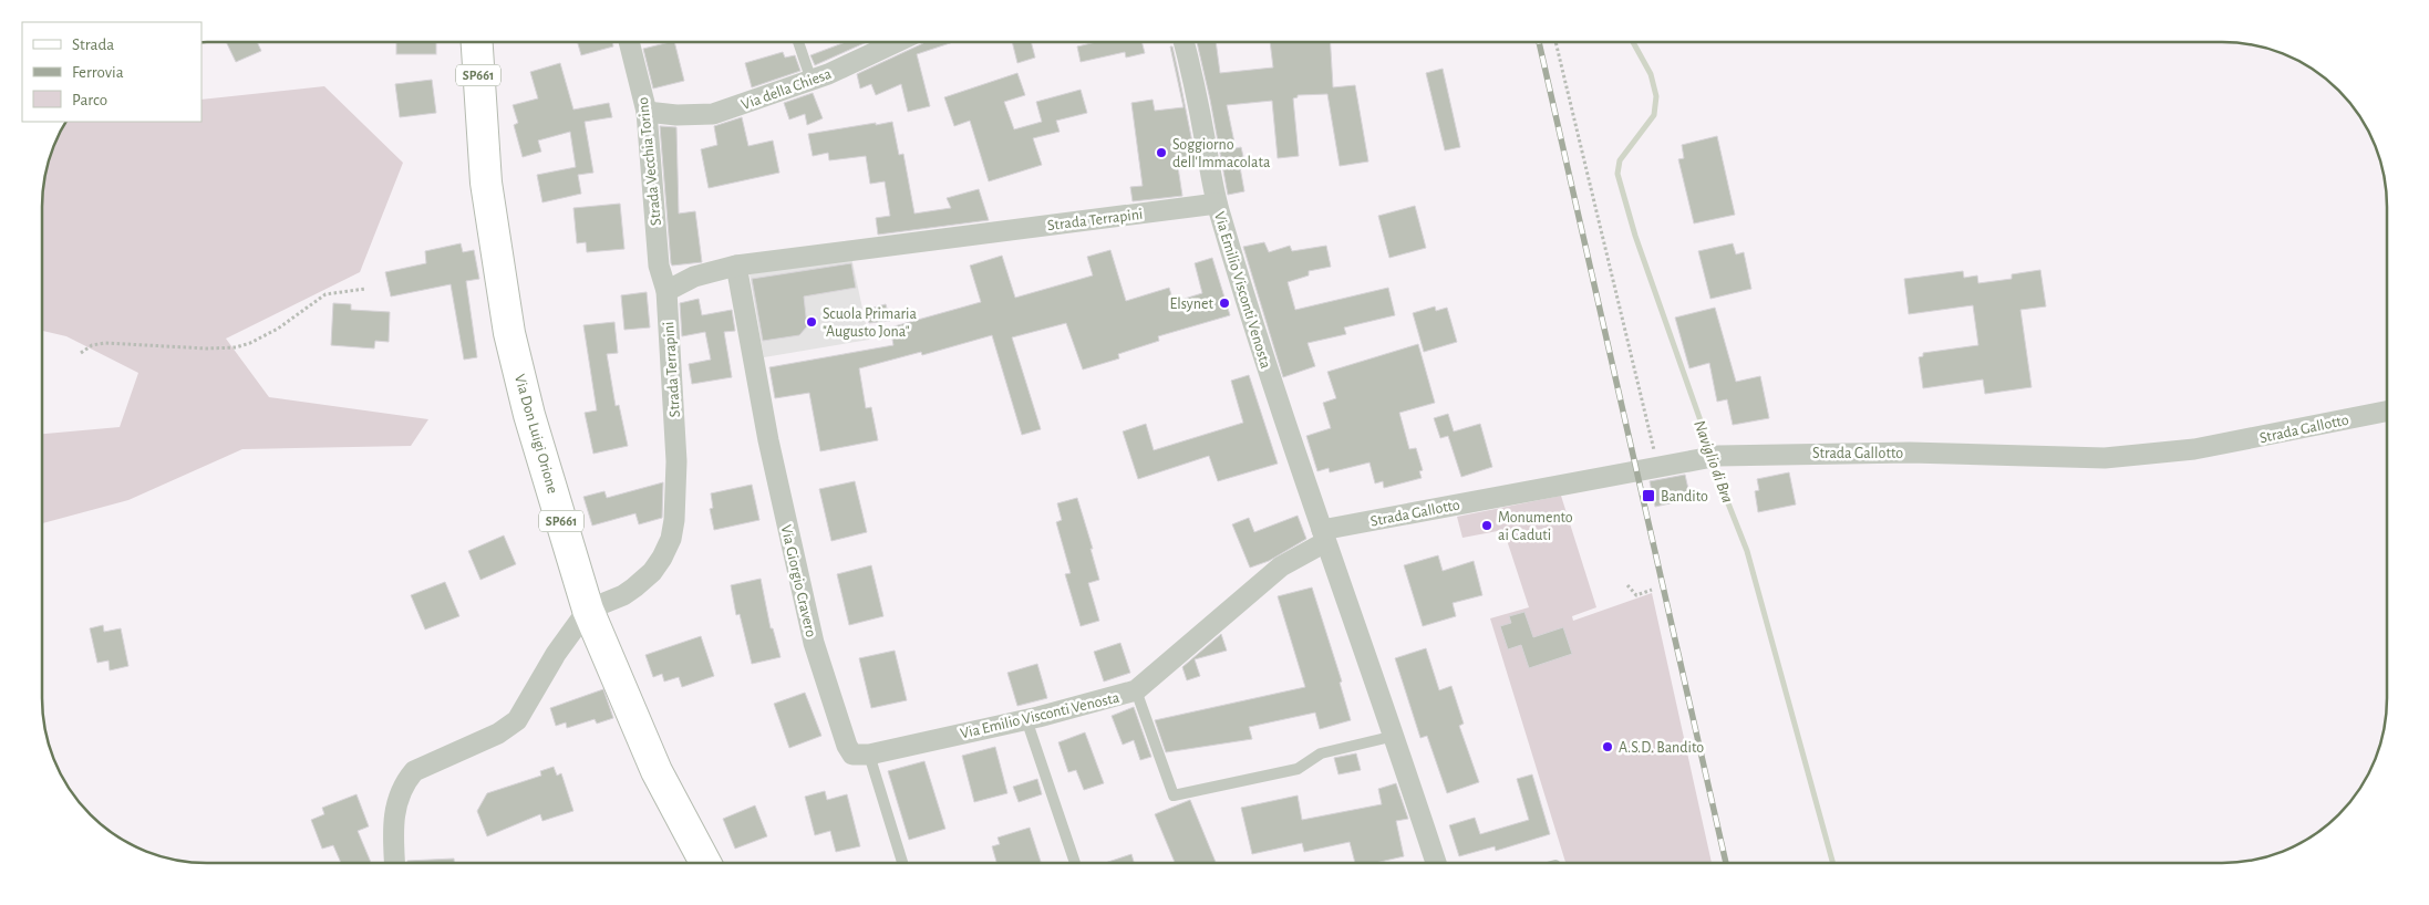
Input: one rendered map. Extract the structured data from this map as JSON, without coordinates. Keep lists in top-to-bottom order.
{
  "streets": {
    "main road": ["SP661", "Via Don Luigi Orione"],
    "street": [
      "Via della Chiesa",
      "Strada Vecchia Torino",
      "Strada Terrapini",
      "Via Emilio Visconti Venosta",
      "Strada Gallotto",
      "Via Giorgio Cravero"
    ]
  },
  "crossings": [
    ["Via della Chiesa", "Strada Vecchia Torino"],
    ["Strada Vecchia Torino", "Strada Terrapini"],
    ["Strada Terrapini", "Via Emilio Visconti Venosta"],
    ["Strada Terrapini", "Via Don Luigi Orione"],
    ["Strada Terrapini", "Via Giorgio Cravero"],
    ["Via Emilio Visconti Venosta", "Strada Gallotto"],
    ["Via Emilio Visconti Venosta", "Via Giorgio Cravero"]
  ],
  "water": ["Naviglio di Bra"],
  "places": {
    "other": [
      "Soggiorno dell'Immacolata",
      "Elsynet",
      "Scuola Primaria \"Augusto Jona\"",
      "Monumento ai Caduti",
      "A.S.D. Bandito"
    ],
    "transit": ["Bandito"]
  },
  "legend": ["Strada", "Ferrovia", "Parco"]
}
